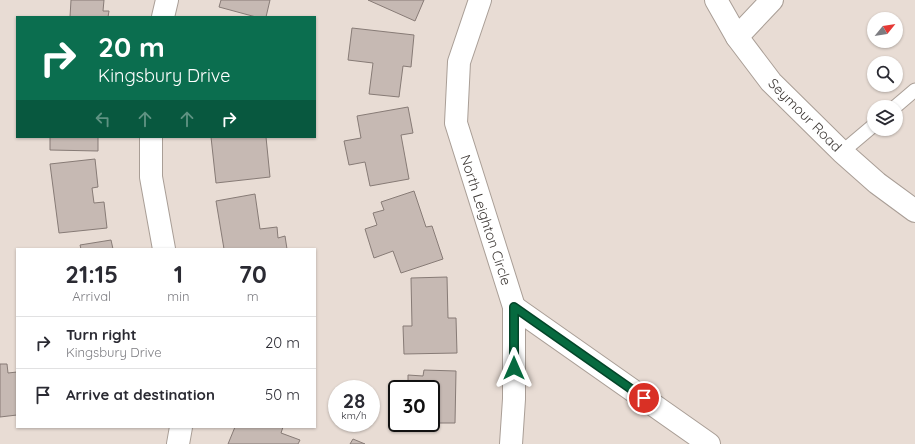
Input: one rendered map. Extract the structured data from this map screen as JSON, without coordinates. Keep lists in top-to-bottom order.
{
  "streets": {
    "street": ["Seymour Road", "North Leighton Circle"]
  },
  "north": "top right",
  "page": {
    "turn": ["20 m", "Kingsbury Drive"],
    "eta": [
      "21:15",
      "Arrival",
      "1",
      "min",
      "70",
      "m"
    ],
    "list": [
      {
        "name": "Turn right",
        "note": "Kingsbury Drive",
        "value": "20 m"
      },
      {
        "name": "Arrive at destination",
        "value": "50 m"
      }
    ],
    "speed": "28 km/h",
    "limit": "30"
  }
}
